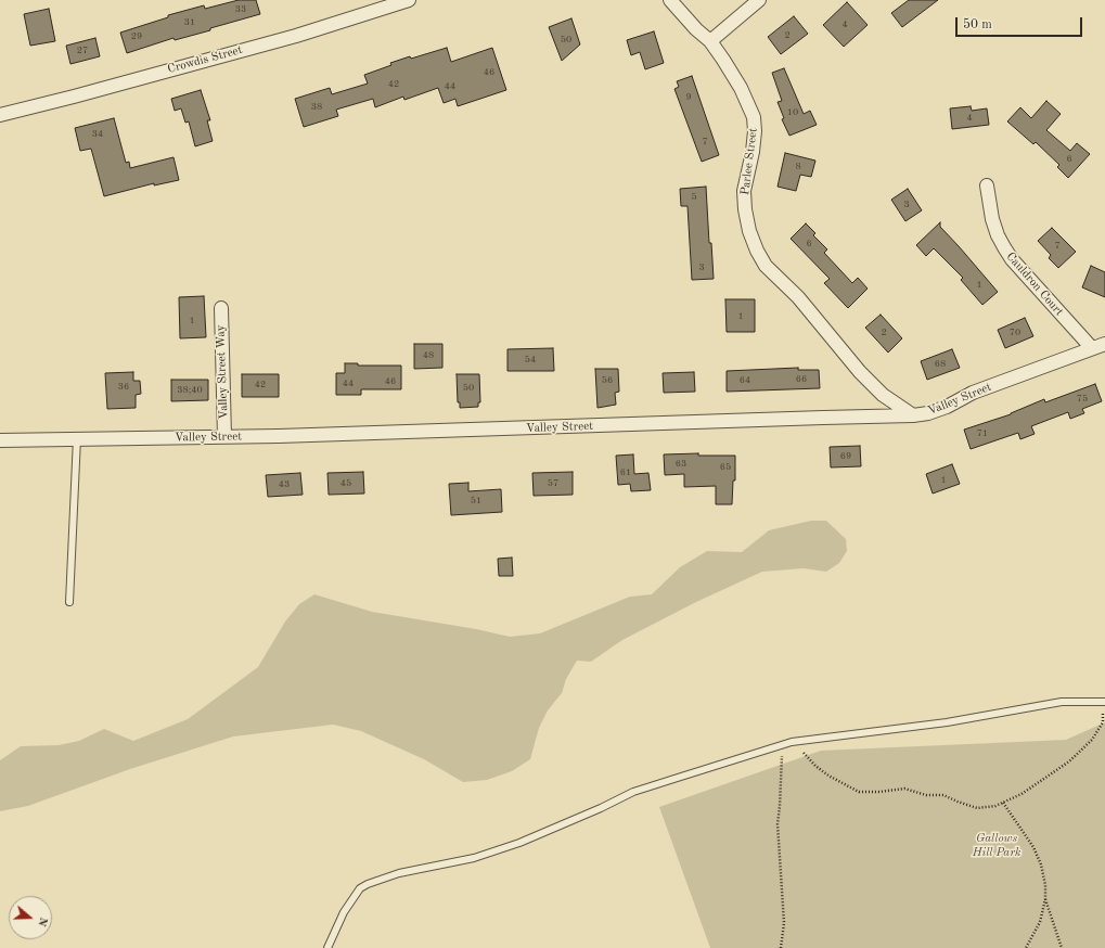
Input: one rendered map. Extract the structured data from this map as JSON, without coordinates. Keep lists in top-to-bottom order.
{
  "streets": {
    "street": [
      "Crowdis Street",
      "Parlee Street",
      "Cauldron Court",
      "Valley Street Way",
      "Valley Street"
    ]
  },
  "crossings": [
    ["Parlee Street", "Valley Street"],
    ["Cauldron Court", "Valley Street"],
    ["Valley Street Way", "Valley Street"]
  ],
  "parks": ["Gallows Hill Park"],
  "house_numbers": [
    "33",
    "31",
    "4",
    "2",
    "29",
    "50",
    "27",
    "46",
    "42",
    "44",
    "9",
    "38",
    "10",
    "4",
    "34",
    "7",
    "6",
    "8",
    "5",
    "3",
    "6",
    "7",
    "3",
    "1",
    "1",
    "1",
    "2",
    "70",
    "48",
    "54",
    "68",
    "66",
    "56",
    "64",
    "46",
    "44",
    "42",
    "36",
    "50",
    "38;40",
    "75",
    "71",
    "69",
    "63",
    "65",
    "61",
    "1",
    "45",
    "57",
    "43",
    "51"
  ],
  "scale_bar": "50 m",
  "north": "right"
}
